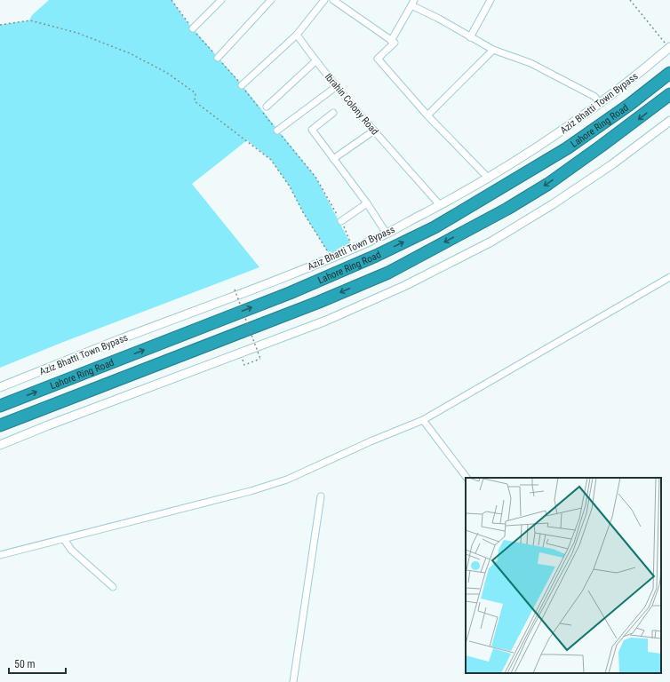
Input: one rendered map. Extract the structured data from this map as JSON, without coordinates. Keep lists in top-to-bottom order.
{
  "streets": {
    "highway": ["Lahore Ring Road"],
    "street": ["Aziz Bhatti Town Bypass", "Ibrahin Colony Road"]
  },
  "crossings": [
    ["Aziz Bhatti Town Bypass", "Ibrahin Colony Road"]
  ],
  "scale_bar": "50 m"
}
